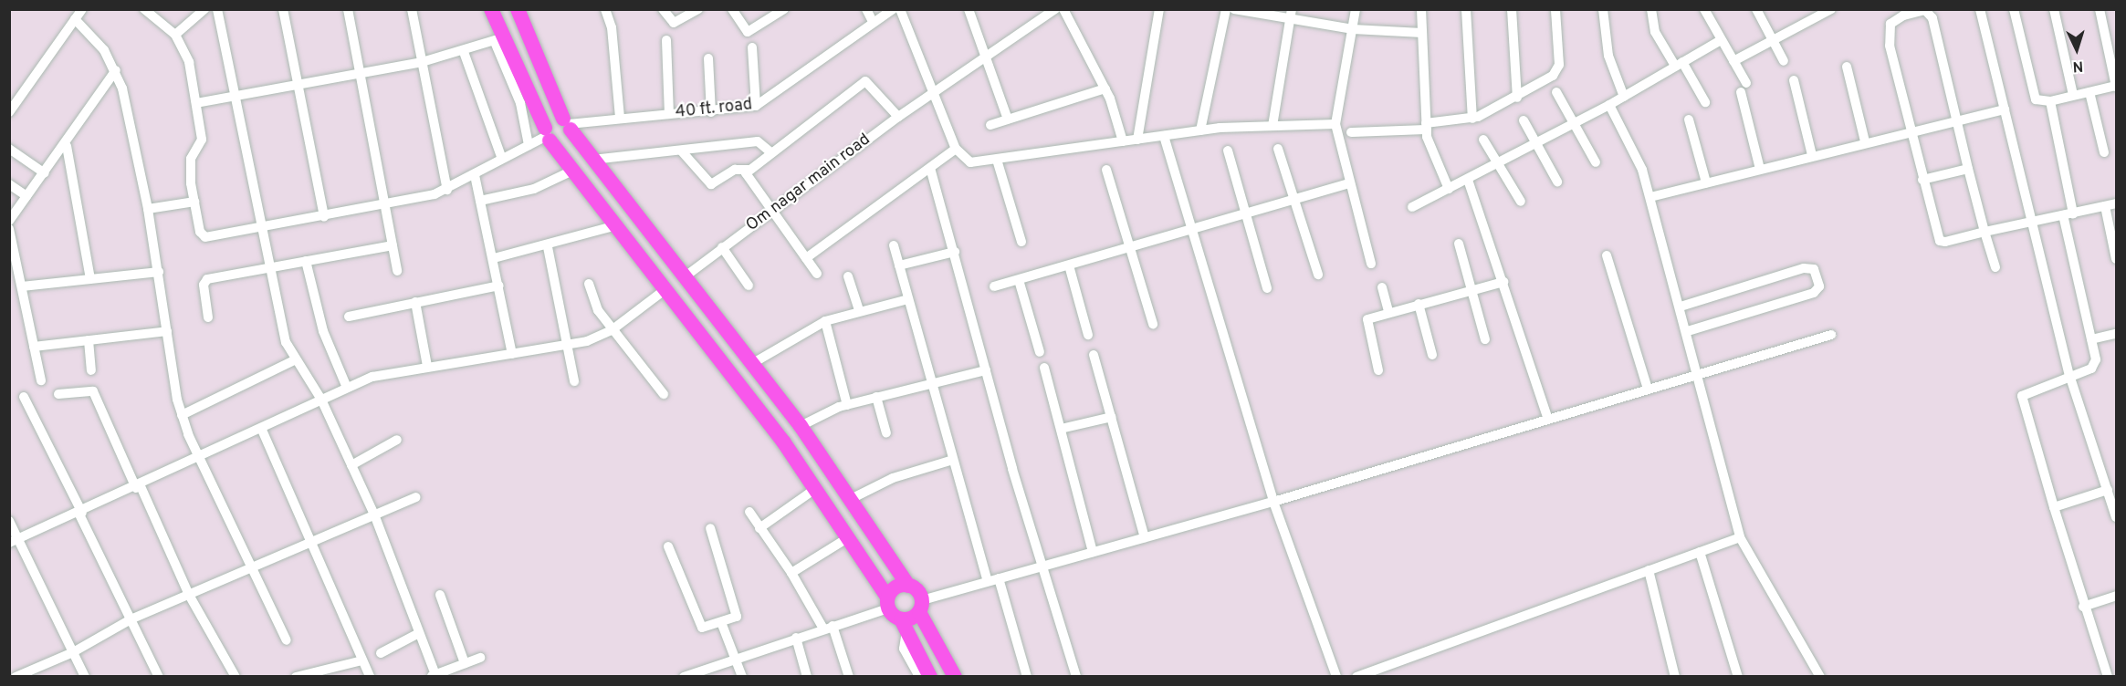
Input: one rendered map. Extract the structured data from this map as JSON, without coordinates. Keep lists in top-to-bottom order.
{
  "streets": {
    "street": ["40 ft. road", "Om nagar main road"]
  },
  "north": "bottom"
}
